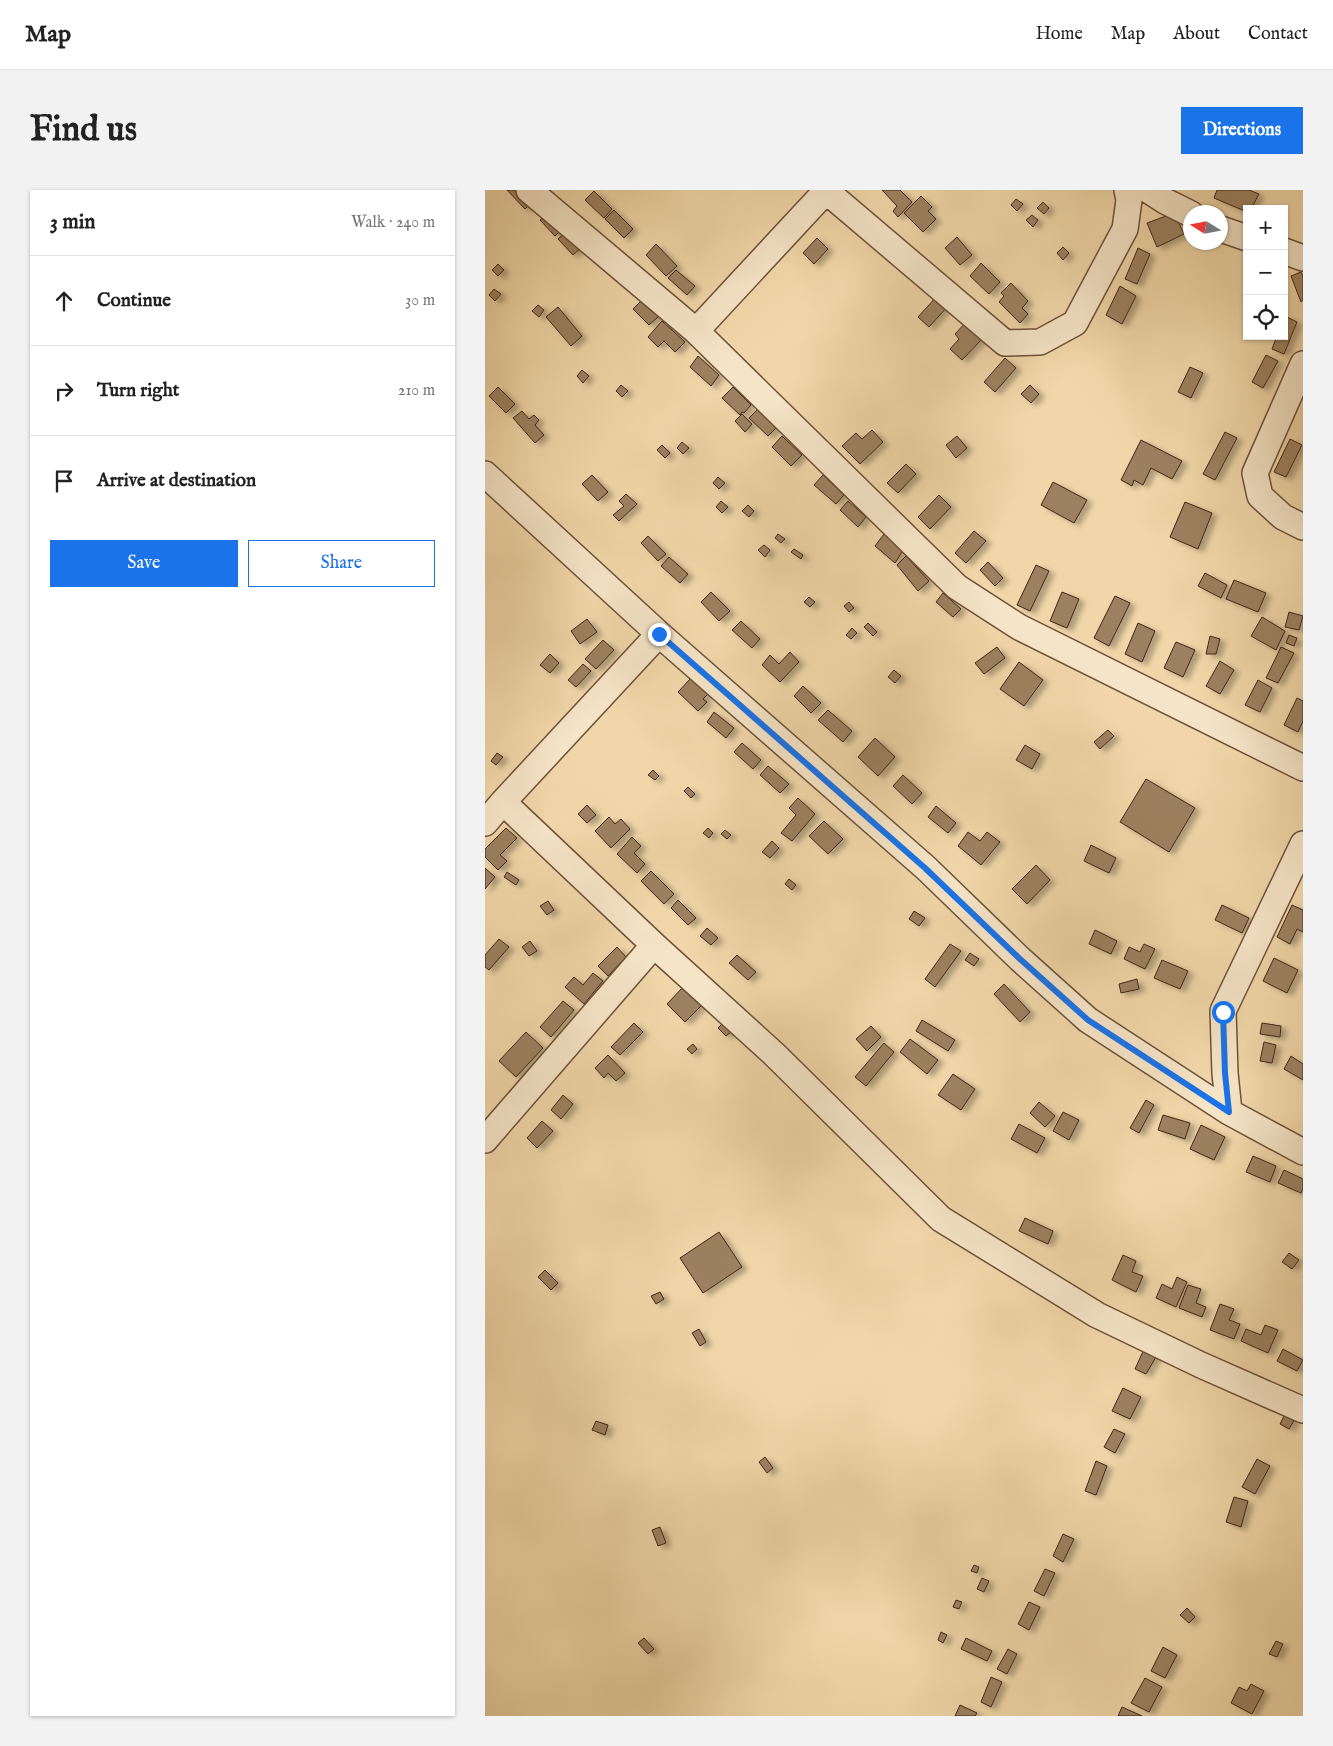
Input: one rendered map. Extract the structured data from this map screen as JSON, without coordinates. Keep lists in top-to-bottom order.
{
  "north": "left",
  "page": {
    "header": "Map",
    "nav": [
      "Home",
      "Map",
      "About",
      "Contact"
    ],
    "buttons": [
      "Directions",
      ["Save", "Share"]
    ],
    "title": "Find us",
    "heading": ["3 min", "Walk · 240 m"],
    "map_buttons": ["+", "−"],
    "list": [
      ["Continue", "30 m"],
      ["Turn right", "210 m"],
      "Arrive at destination"
    ]
  }
}
